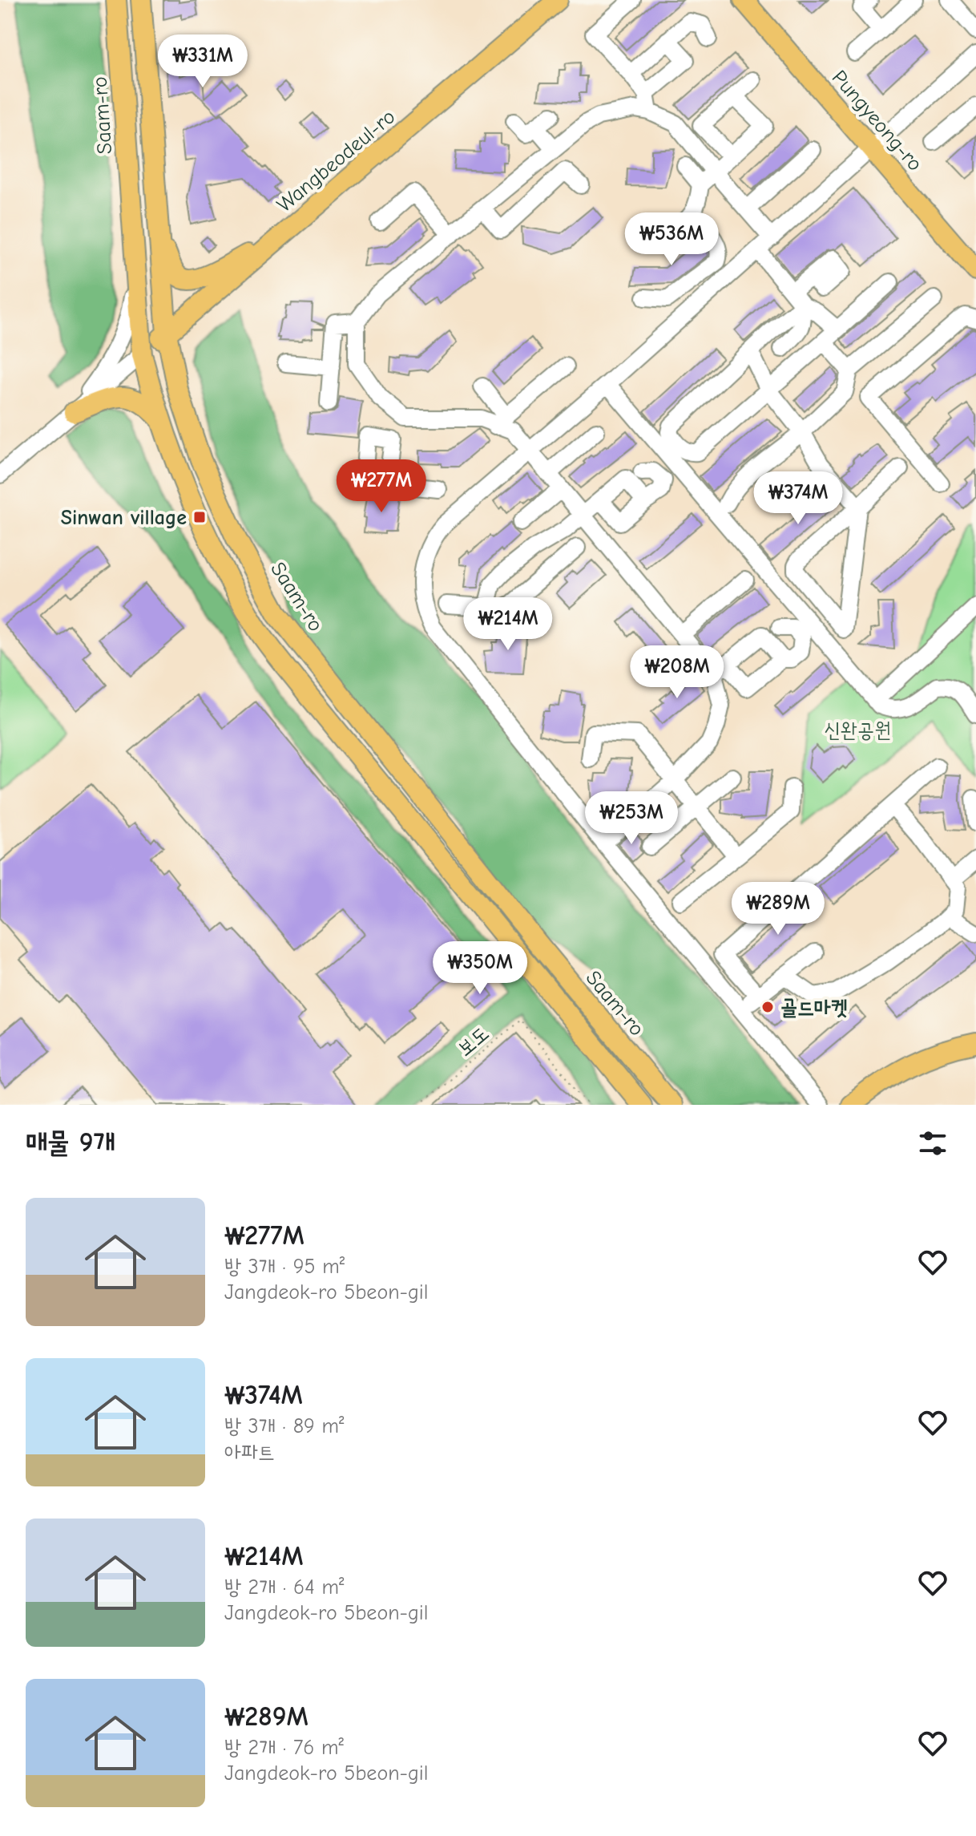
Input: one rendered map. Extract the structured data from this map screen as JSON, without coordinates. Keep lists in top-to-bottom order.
{
  "streets": {
    "main road": ["Saam-ro", "Pungyeong-ro", "Wangbeodeul-ro"],
    "path": ["보도"]
  },
  "crossings": [
    ["Saam-ro", "Wangbeodeul-ro"]
  ],
  "parks": ["신완공원"],
  "places": {
    "transit": ["Sinwan village"],
    "other": ["골드마켓"]
  },
  "page": {
    "price": [
      "₩331M",
      "₩536M",
      "₩277M",
      "₩374M",
      "₩214M",
      "₩208M",
      "₩253M",
      "₩289M",
      "₩350M"
    ],
    "heading": "매물 9개",
    "list": [
      {
        "name": "₩277M",
        "note": "방 3개 · 95 m² · Jangdeok-ro 5beon-gil"
      },
      {
        "name": "₩374M",
        "note": "방 3개 · 89 m² · 아파트"
      },
      {
        "name": "₩214M",
        "note": "방 2개 · 64 m² · Jangdeok-ro 5beon-gil"
      },
      {
        "name": "₩289M",
        "note": "방 2개 · 76 m² · Jangdeok-ro 5beon-gil"
      }
    ]
  }
}
